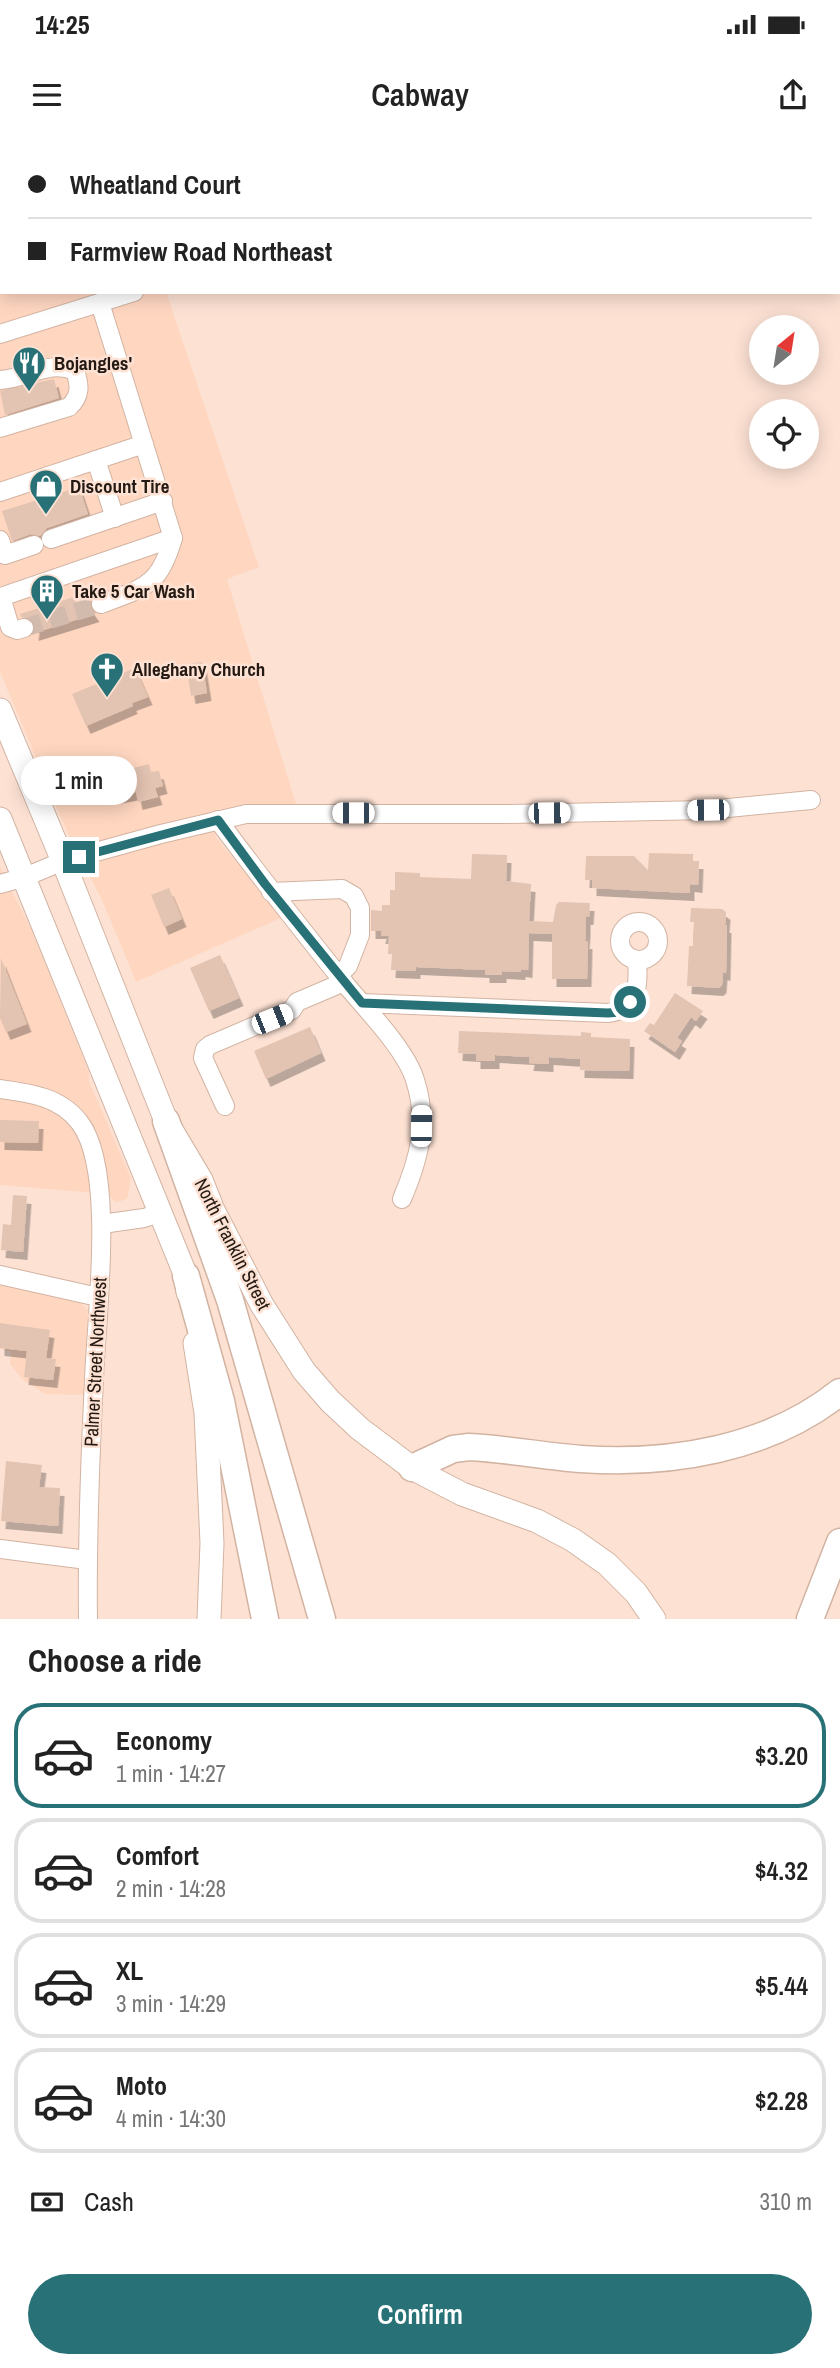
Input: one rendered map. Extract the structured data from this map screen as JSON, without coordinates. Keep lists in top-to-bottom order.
{
  "streets": {
    "main road": ["North Franklin Street"],
    "street": ["Palmer Street Northwest"]
  },
  "places": {
    "restaurant": ["Bojangles'"],
    "shop": ["Discount Tire"],
    "building": ["Take 5 Car Wash"],
    "church": ["Alleghany Church"]
  },
  "north": "top right",
  "page": {
    "status": "14:25",
    "header": "Cabway",
    "banner": ["Wheatland Court", "Farmview Road Northeast"],
    "bubble": "1 min",
    "heading": "Choose a ride",
    "list": [
      {
        "name": "Economy",
        "note": "1 min · 14:27",
        "value": "$3.20"
      },
      {
        "name": "Comfort",
        "note": "2 min · 14:28",
        "value": "$4.32"
      },
      {
        "name": "XL",
        "note": "3 min · 14:29",
        "value": "$5.44"
      },
      {
        "name": "Moto",
        "note": "4 min · 14:30",
        "value": "$2.28"
      }
    ],
    "pay": ["Cash", "310 m"],
    "buttons": "Confirm"
  }
}
